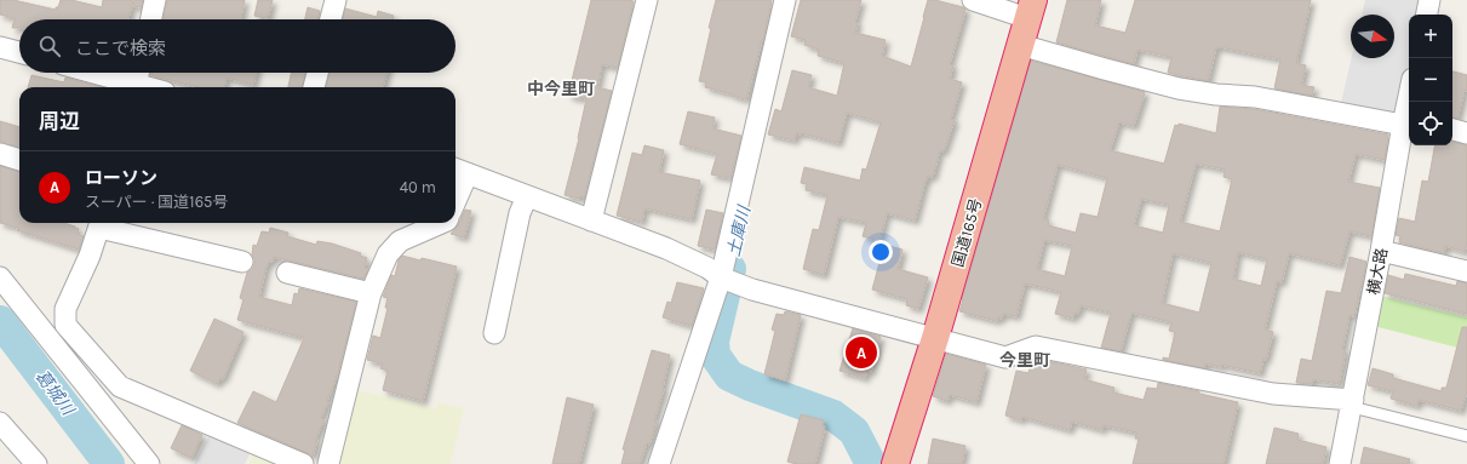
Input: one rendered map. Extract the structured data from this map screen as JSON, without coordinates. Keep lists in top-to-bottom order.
{
  "streets": {
    "highway": ["国道165号"],
    "street": ["横大路"]
  },
  "districts": ["中今里町", "今里町"],
  "water": ["土庫川", "葛城川"],
  "north": "right",
  "page": {
    "map_buttons": ["+", "−"],
    "search": "ここで検索",
    "heading": "周辺",
    "list": [
      {
        "mark": "A",
        "name": "ローソン",
        "note": "スーパー · 国道165号",
        "value": "40 m"
      }
    ],
    "pins": "A"
  }
}
